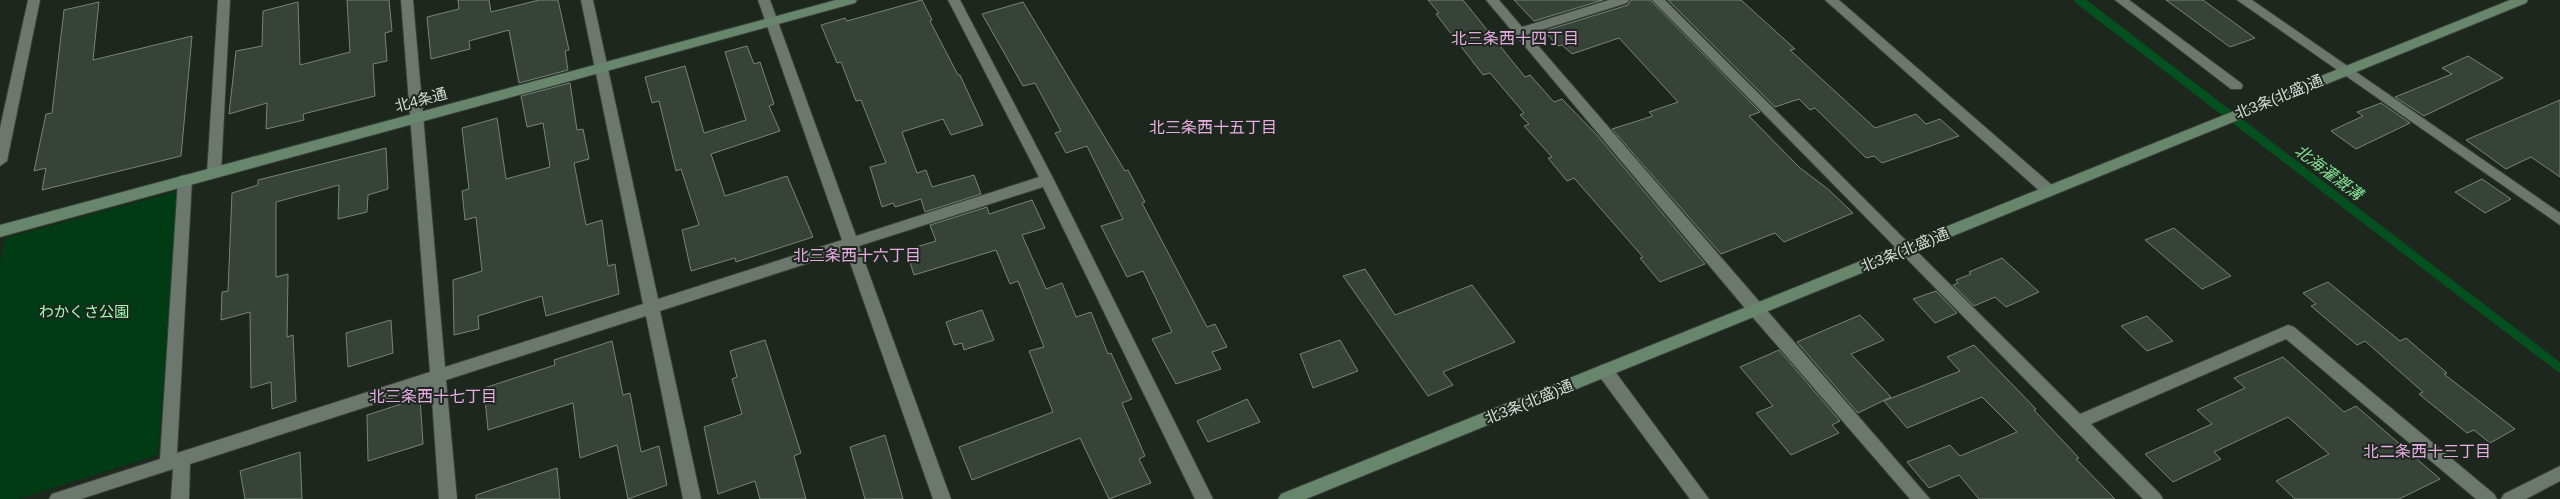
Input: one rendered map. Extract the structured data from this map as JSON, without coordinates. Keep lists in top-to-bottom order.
{
  "streets": {
    "street": ["北3条(北盛)通", "北4条通"]
  },
  "districts": [
    "北三条西十四丁目",
    "北三条西十五丁目",
    "北三条西十六丁目",
    "北三条西十七丁目",
    "北二条西十三丁目"
  ],
  "water": ["北海灌漑溝"],
  "parks": ["わかくさ公園"]
}
